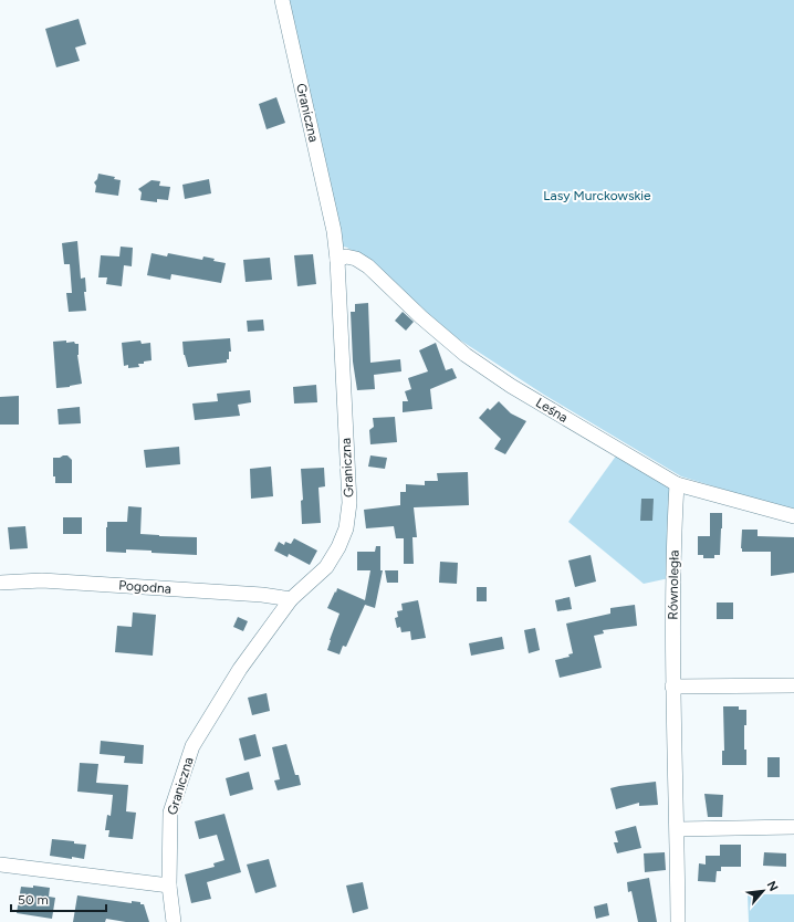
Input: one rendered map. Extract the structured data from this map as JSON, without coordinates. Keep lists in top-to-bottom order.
{
  "streets": {
    "street": [
      "Graniczna",
      "Leśna",
      "Równoległa",
      "Pogodna"
    ]
  },
  "crossings": [
    ["Graniczna", "Leśna"],
    ["Graniczna", "Pogodna"],
    ["Leśna", "Równoległa"]
  ],
  "parks": ["Lasy Murckowskie"],
  "scale_bar": "50 m",
  "north": "top right"
}
